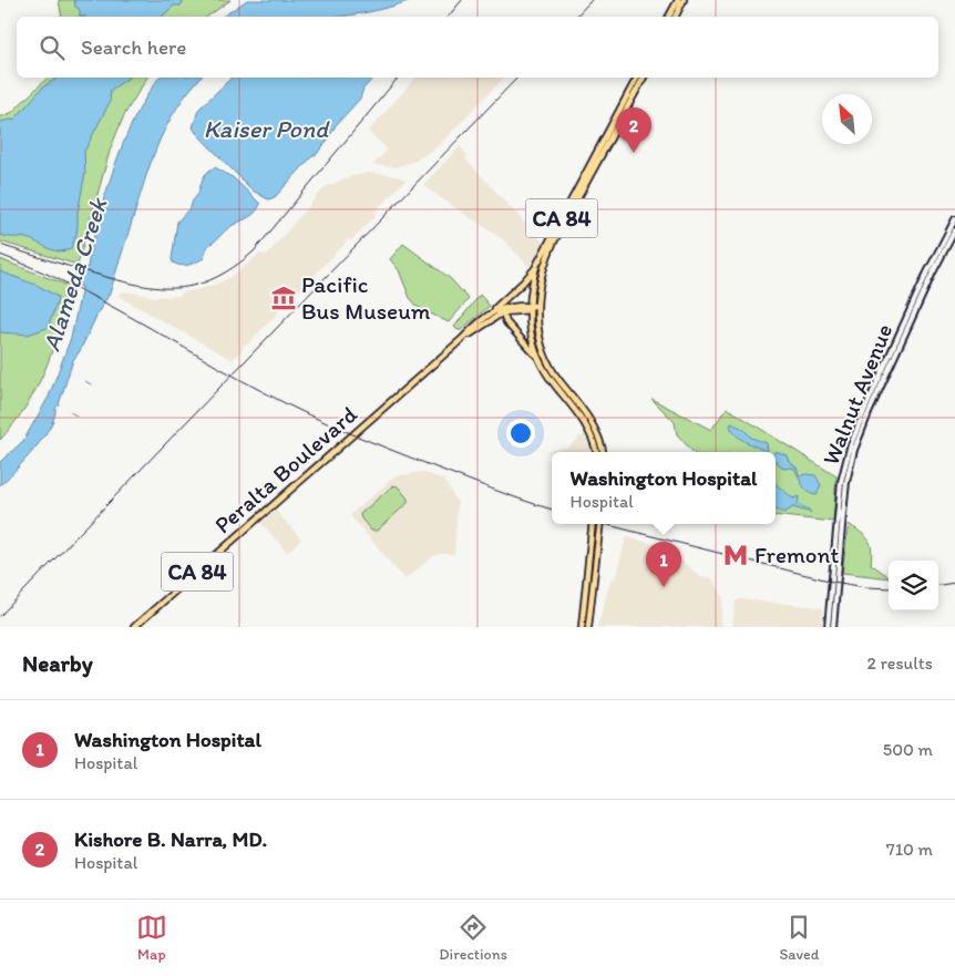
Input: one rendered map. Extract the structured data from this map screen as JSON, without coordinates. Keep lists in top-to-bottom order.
{
  "streets": {
    "main road": ["CA 84", "Walnut Avenue", "Peralta Boulevard"]
  },
  "crossings": [
    ["CA 84", "Peralta Boulevard"]
  ],
  "water": ["Kaiser Pond", "Alameda Creek"],
  "places": {
    "museum": ["Pacific Bus Museum"],
    "metro station": ["Fremont"]
  },
  "north": "top left",
  "page": {
    "search": "Search here",
    "pins": ["2", "1"],
    "popup": ["Washington Hospital", "Hospital"],
    "heading": ["Nearby", "2 results"],
    "list": [
      {
        "mark": "1",
        "name": "Washington Hospital",
        "note": "Hospital",
        "value": "500 m"
      },
      {
        "mark": "2",
        "name": "Kishore B. Narra, MD.",
        "note": "Hospital",
        "value": "710 m"
      }
    ],
    "nav": ["Map", "Directions", "Saved"]
  }
}
